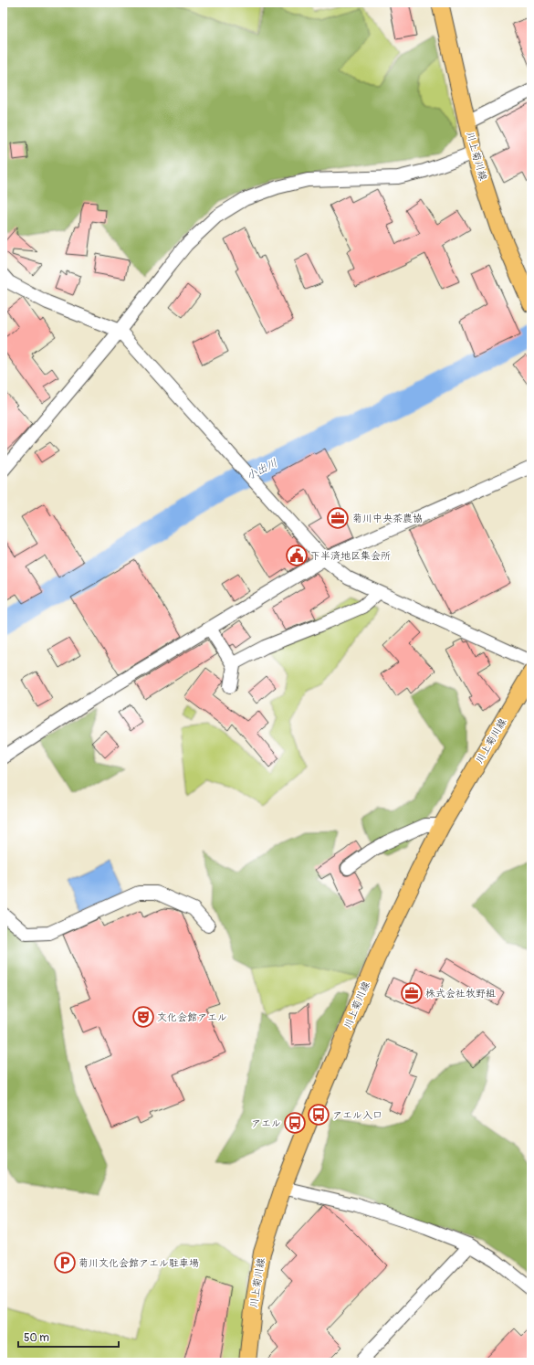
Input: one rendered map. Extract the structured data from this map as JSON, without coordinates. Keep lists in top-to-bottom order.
{
  "streets": {
    "main road": ["川上菊川線"]
  },
  "water": ["小出川"],
  "places": {
    "office": ["菊川中央茶農協", "株式会社牧野組"],
    "public building": ["下半済地区集会所"],
    "theatre": ["文化会館アエル"],
    "bus stop": ["アエル入口", "アエル"],
    "parking": ["菊川文化会館アエル駐車場"]
  },
  "scale_bar": "50 m"
}
